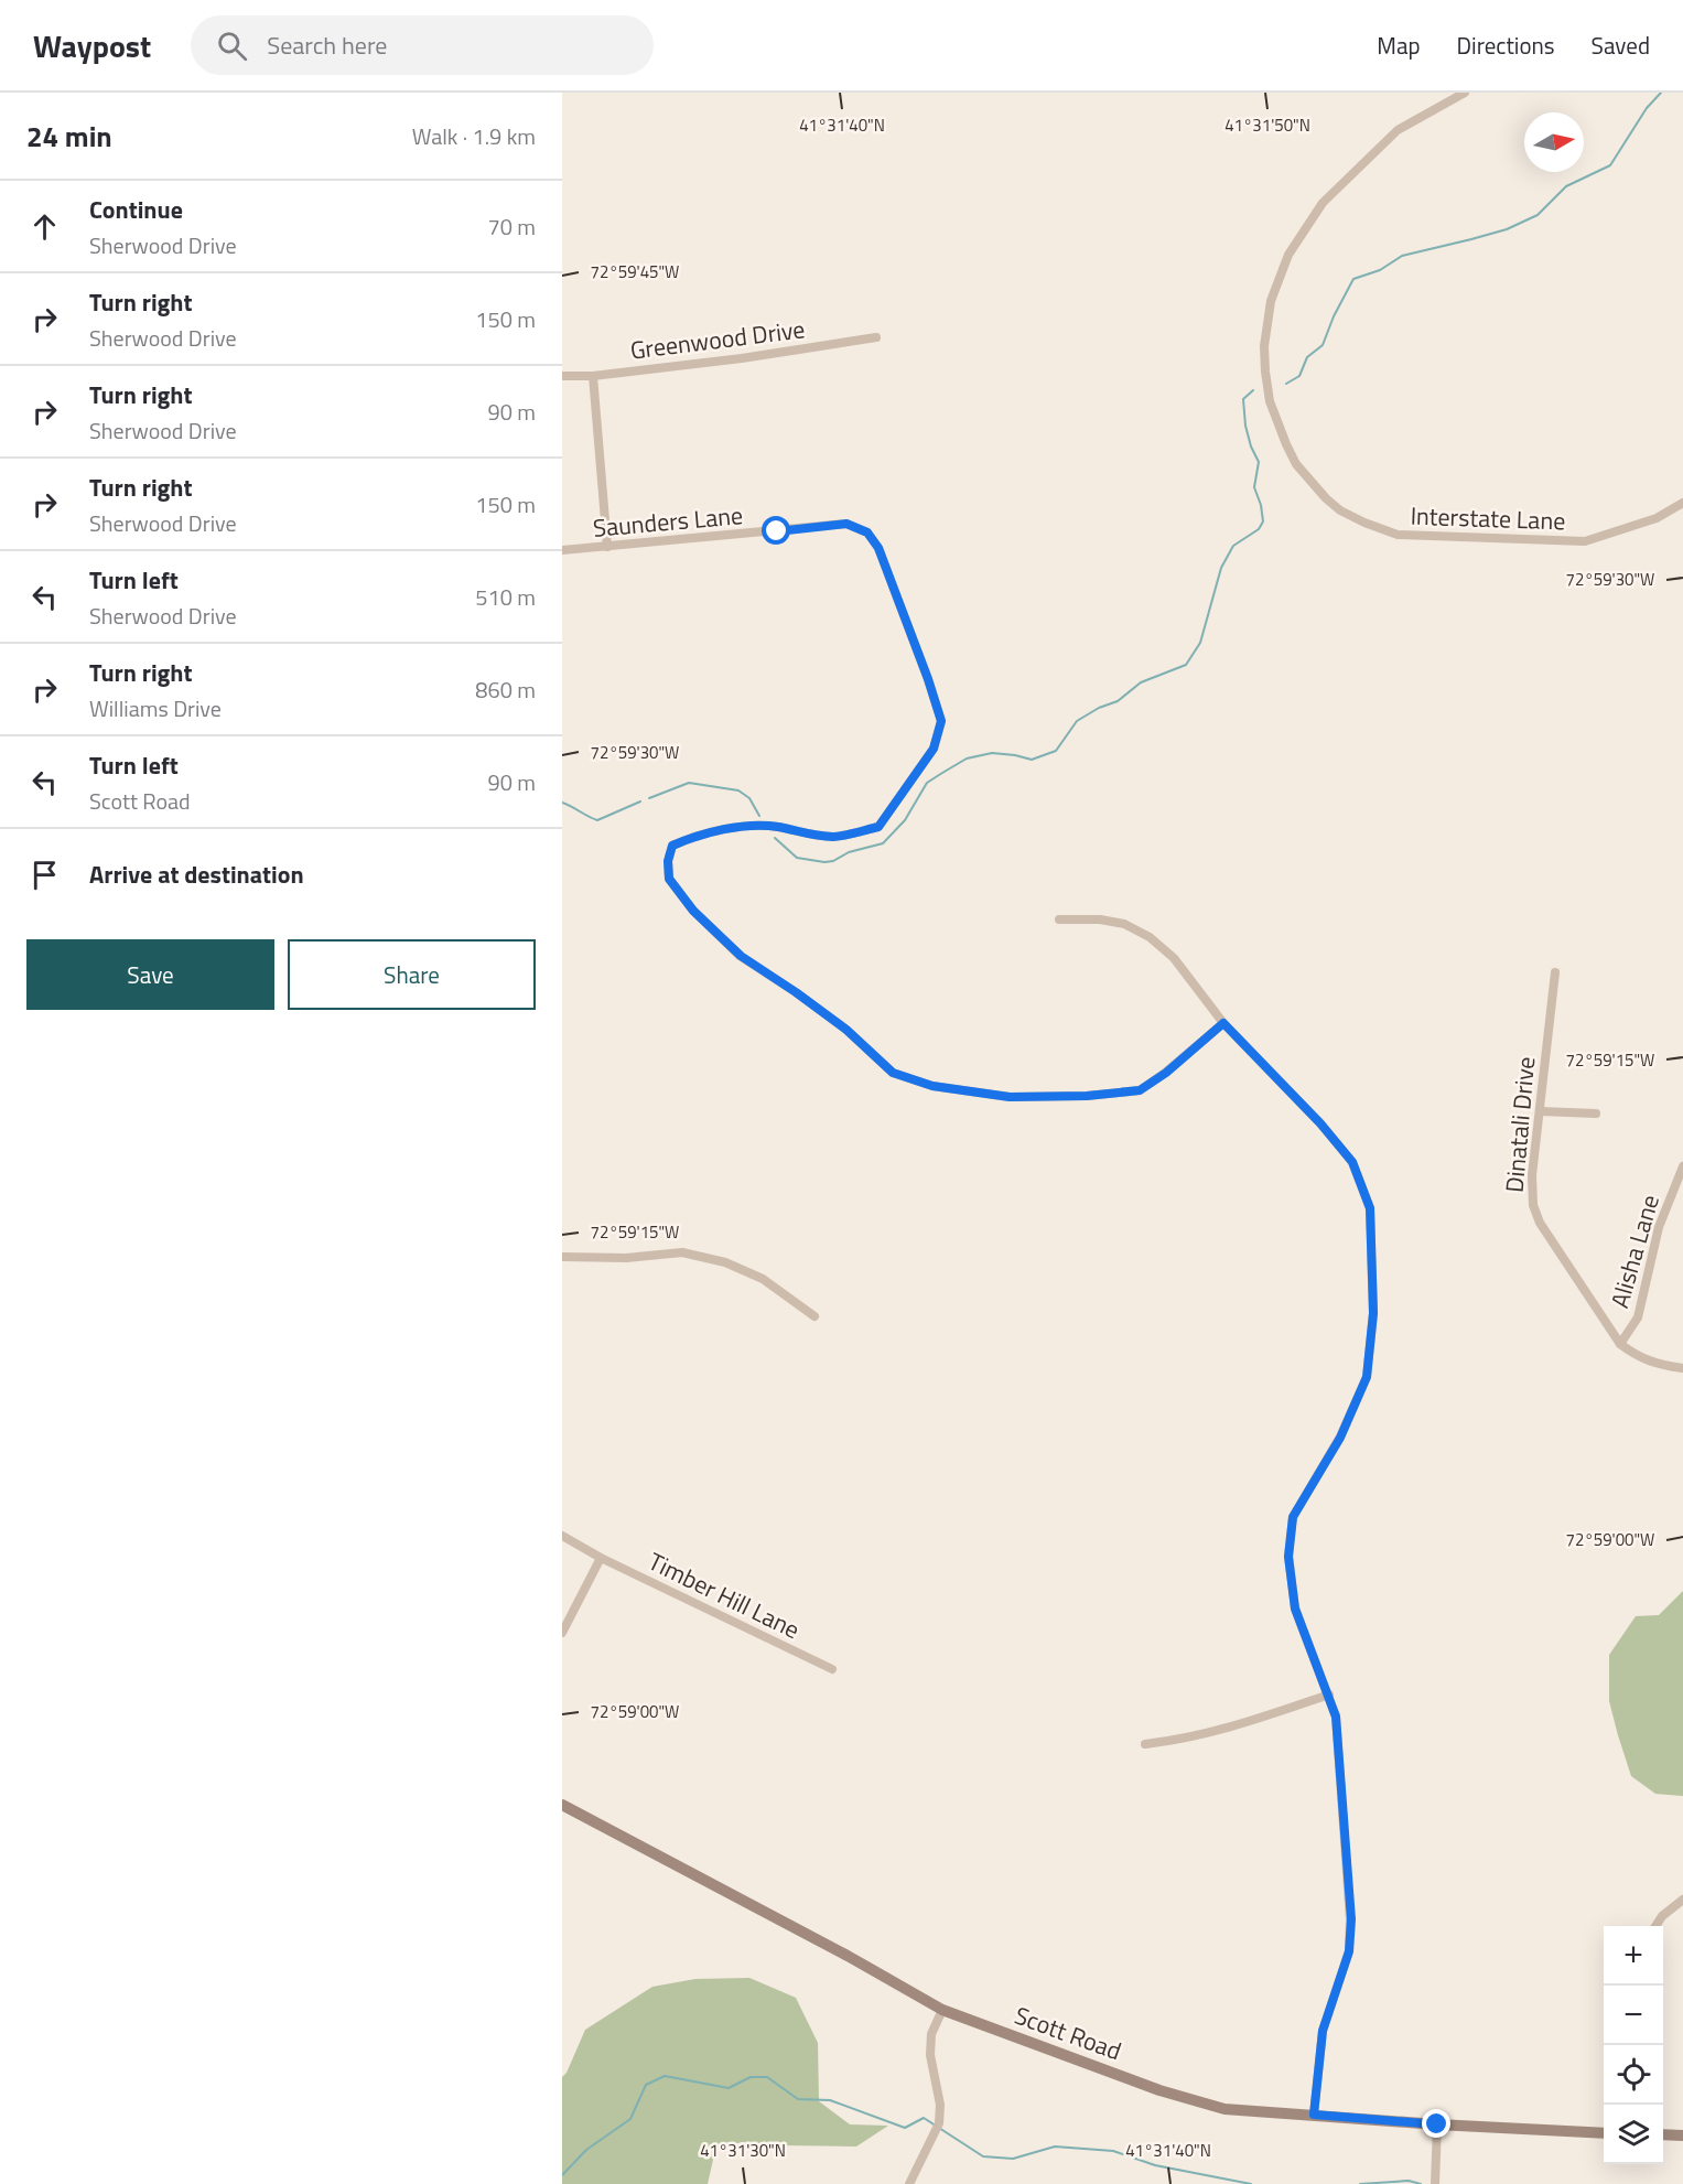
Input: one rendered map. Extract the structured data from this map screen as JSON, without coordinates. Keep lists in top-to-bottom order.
{
  "streets": {
    "main road": ["Scott Road"],
    "street": [
      "Greenwood Drive",
      "Interstate Lane",
      "Saunders Lane",
      "Dinatali Drive",
      "Alisha Lane",
      "Timber Hill Lane"
    ]
  },
  "crossings": [
    ["Dinatali Drive", "Alisha Lane"]
  ],
  "north": "right",
  "page": {
    "header": "Waypost",
    "search": "Search here",
    "nav": ["Map", "Directions", "Saved"],
    "heading": ["24 min", "Walk · 1.9 km"],
    "list": [
      ["Continue", "Sherwood Drive", "70 m"],
      ["Turn right", "Sherwood Drive", "150 m"],
      ["Turn right", "Sherwood Drive", "90 m"],
      ["Turn right", "Sherwood Drive", "150 m"],
      ["Turn left", "Sherwood Drive", "510 m"],
      ["Turn right", "Williams Drive", "860 m"],
      ["Turn left", "Scott Road", "90 m"],
      "Arrive at destination"
    ],
    "buttons": ["Save", "Share"],
    "map_buttons": ["+", "−"]
  },
  "coordinates": [
    "41°31'40\"N",
    "41°31'50\"N",
    "72°59'45\"W",
    "72°59'30\"W",
    "72°59'15\"W",
    "72°59'00\"W",
    "41°31'30\"N"
  ]
}
